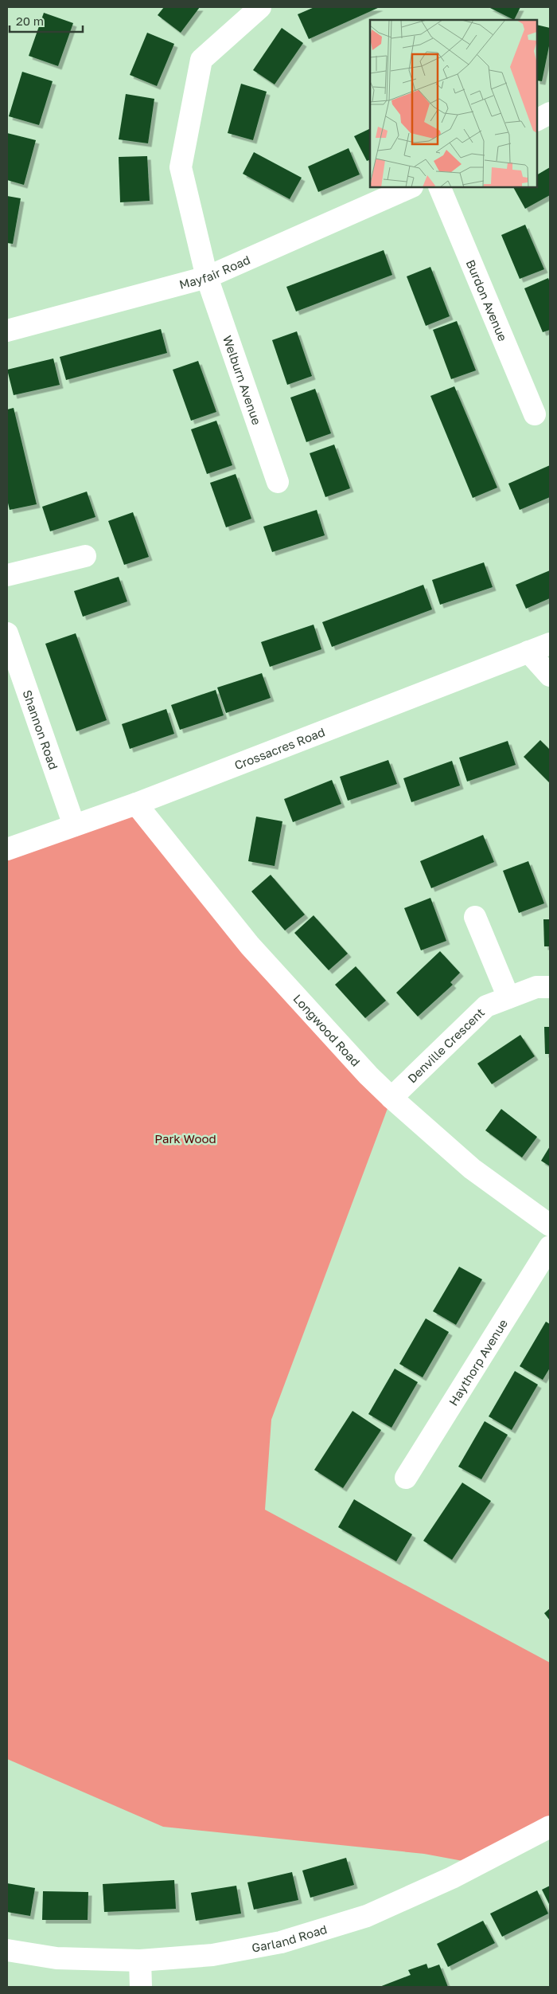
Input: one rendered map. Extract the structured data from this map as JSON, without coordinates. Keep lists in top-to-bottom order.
{
  "streets": {
    "street": [
      "Mayfair Road",
      "Burdon Avenue",
      "Welburn Avenue",
      "Shannon Road",
      "Crossacres Road",
      "Longwood Road",
      "Denville Crescent",
      "Haythorp Avenue",
      "Garland Road"
    ]
  },
  "crossings": [
    ["Mayfair Road", "Welburn Avenue"],
    ["Shannon Road", "Crossacres Road"],
    ["Crossacres Road", "Longwood Road"],
    ["Longwood Road", "Denville Crescent"]
  ],
  "parks": ["Park Wood"],
  "scale_bar": "20 m"
}
